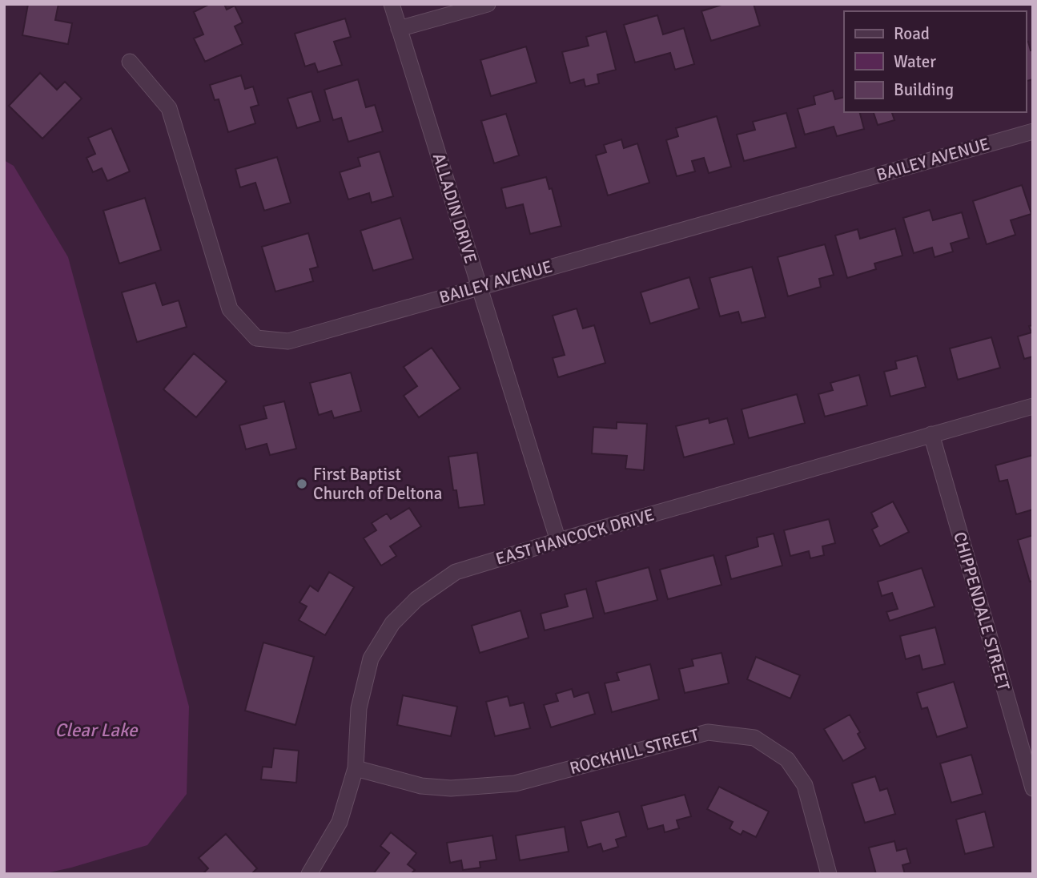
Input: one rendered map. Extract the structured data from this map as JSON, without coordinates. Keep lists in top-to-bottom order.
{
  "streets": {
    "street": [
      "BAILEY AVENUE",
      "ALLADIN DRIVE",
      "EAST HANCOCK DRIVE",
      "CHIPPENDALE STREET",
      "ROCKHILL STREET"
    ]
  },
  "crossings": [
    ["BAILEY AVENUE", "ALLADIN DRIVE"],
    ["ALLADIN DRIVE", "EAST HANCOCK DRIVE"],
    ["EAST HANCOCK DRIVE", "CHIPPENDALE STREET"],
    ["EAST HANCOCK DRIVE", "ROCKHILL STREET"]
  ],
  "water": ["Clear Lake"],
  "places": ["First Baptist Church of Deltona"],
  "legend": ["Road", "Water", "Building"]
}
